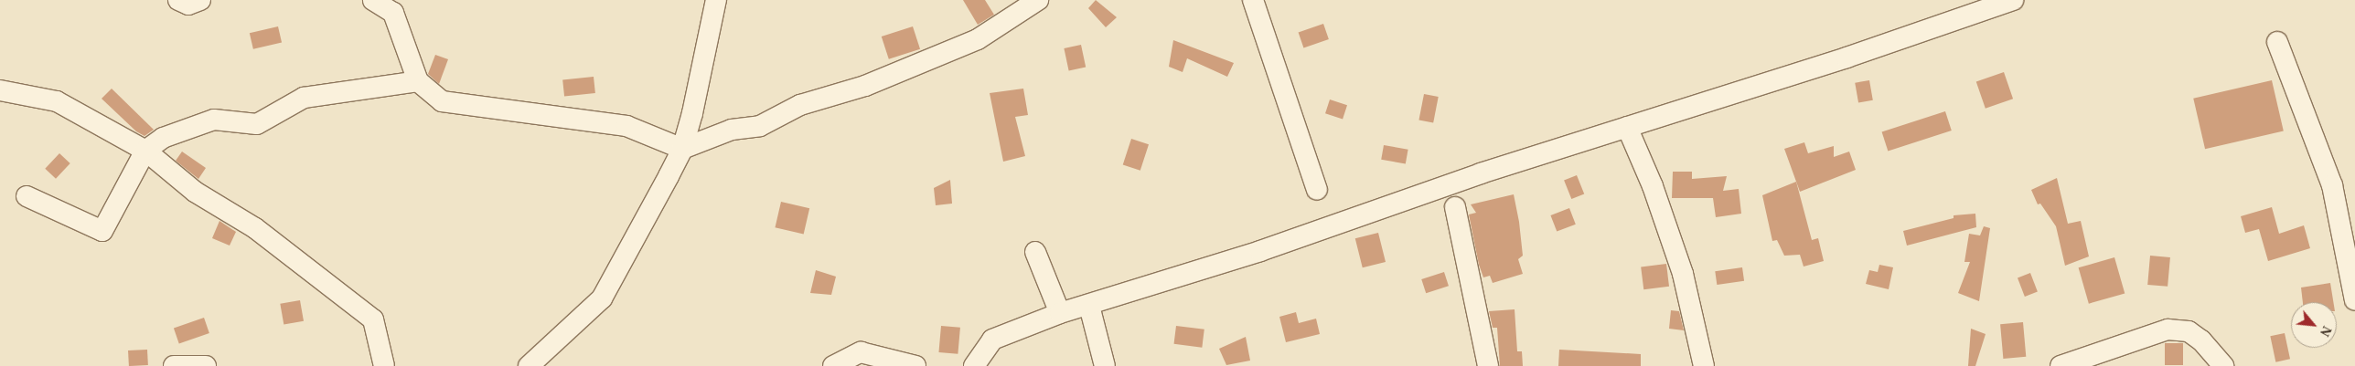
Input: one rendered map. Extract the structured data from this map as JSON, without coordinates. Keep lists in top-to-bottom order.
{
  "north": "bottom right"
}
